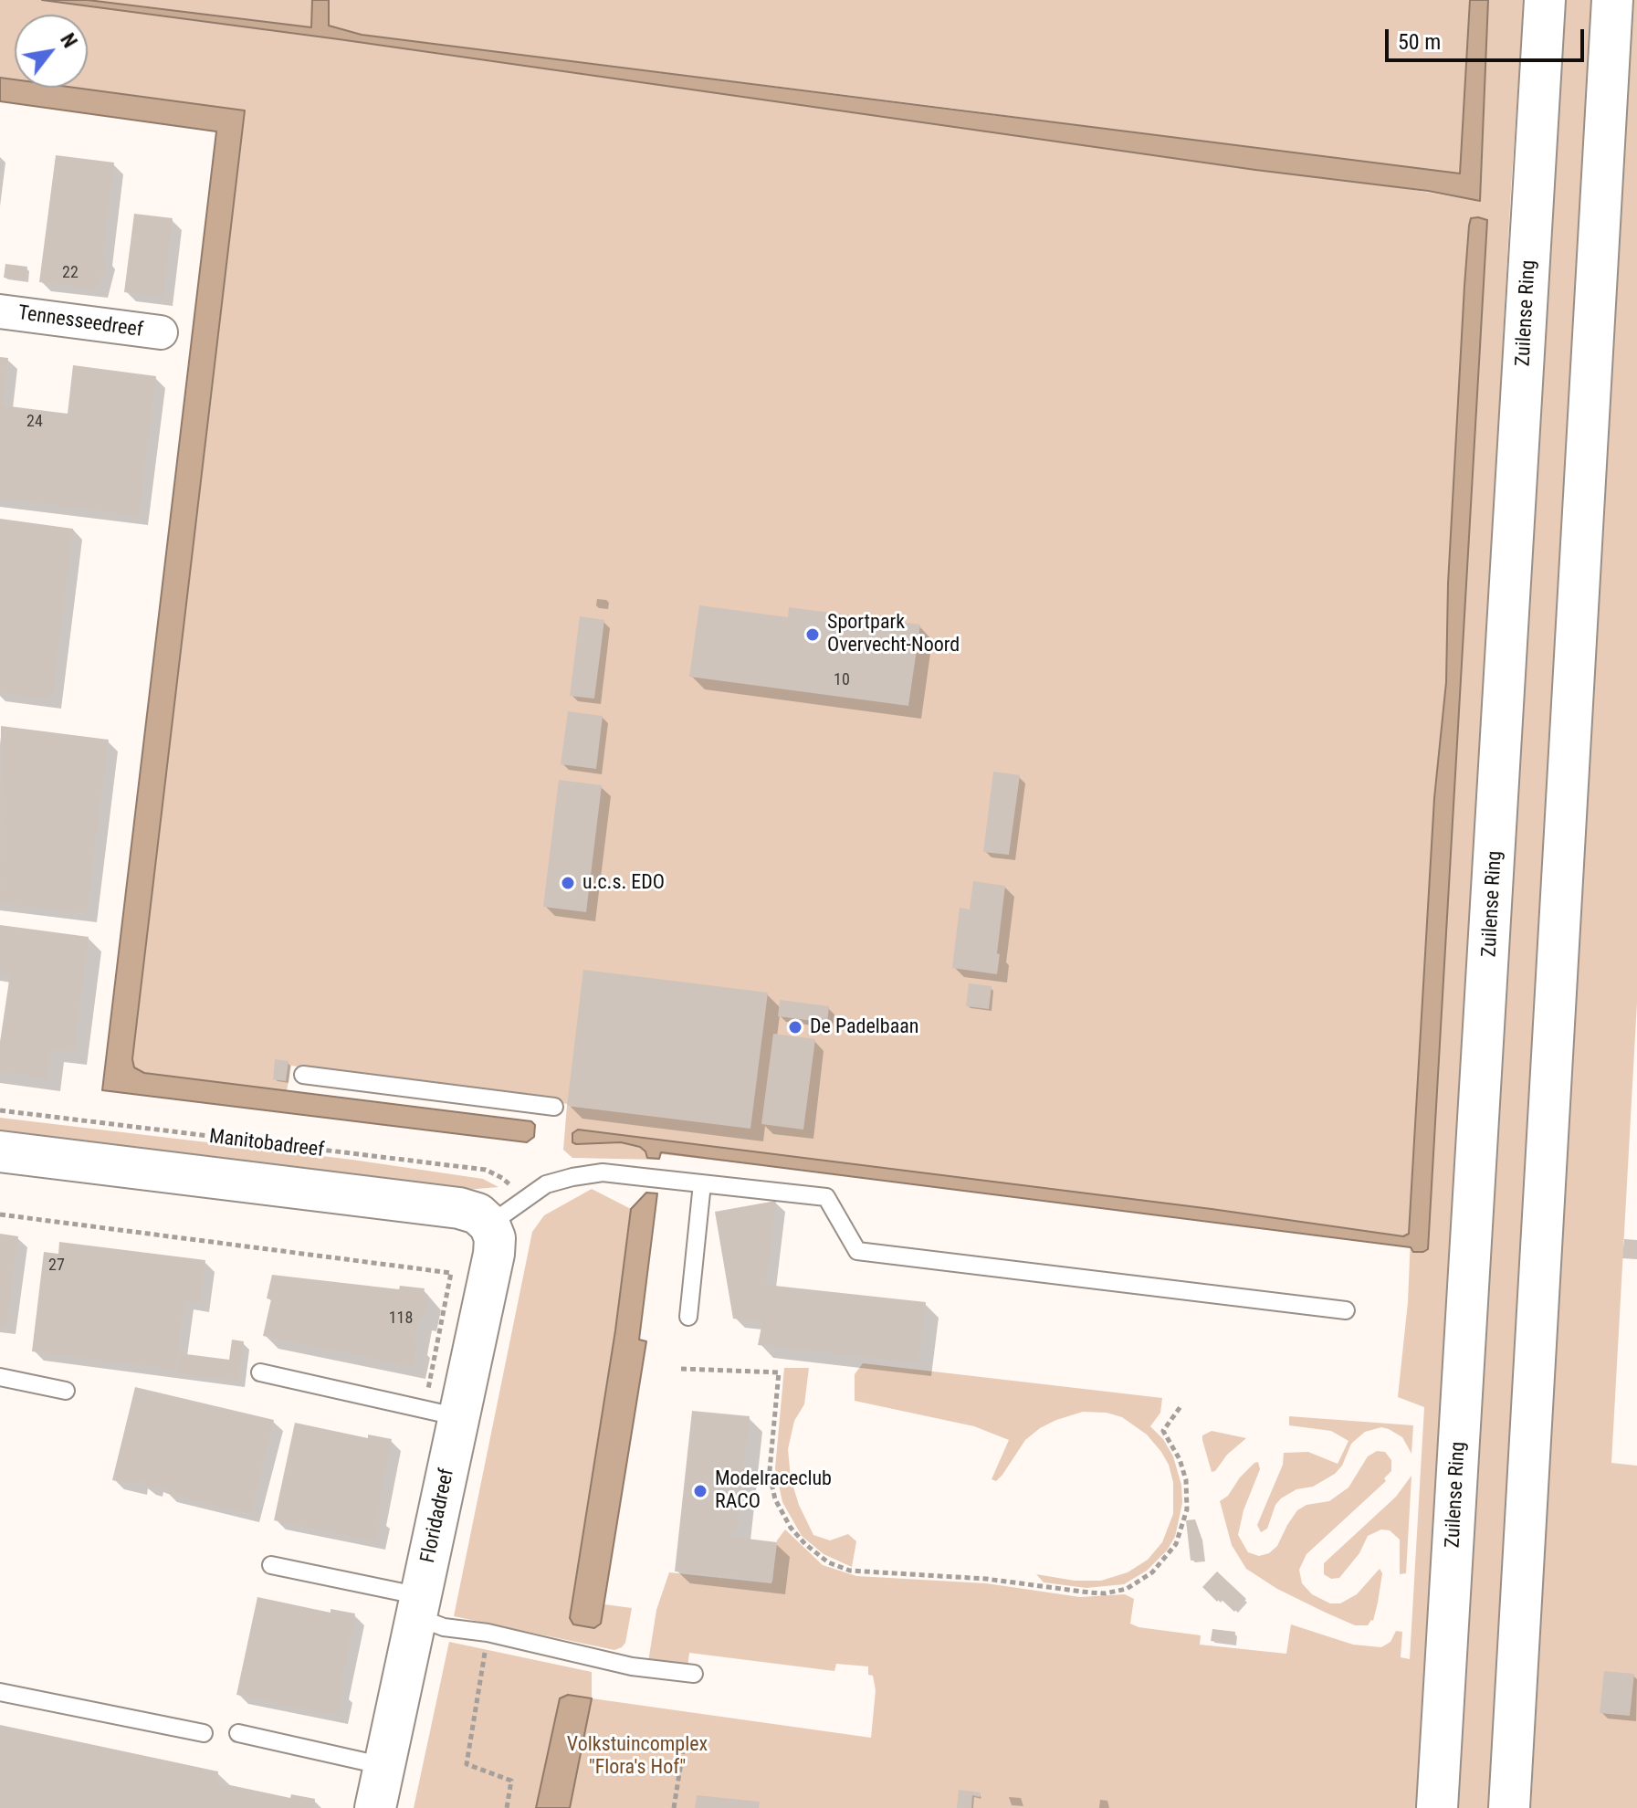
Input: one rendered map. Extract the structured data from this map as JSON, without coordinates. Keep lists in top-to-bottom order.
{
  "streets": {
    "main road": ["Zuilense Ring", "Manitobadreef", "Floridadreef"],
    "street": ["Tennesseedreef"]
  },
  "crossings": [
    ["Manitobadreef", "Floridadreef"]
  ],
  "parks": ["Volkstuincomplex \"Flora's Hof\""],
  "places": [
    "Sportpark Overvecht-Noord",
    "u.c.s. EDO",
    "De Padelbaan",
    "Modelraceclub RACO"
  ],
  "house_numbers": [
    "22",
    "24",
    "10",
    "27",
    "118"
  ],
  "scale_bar": "50 m",
  "north": "top right"
}
